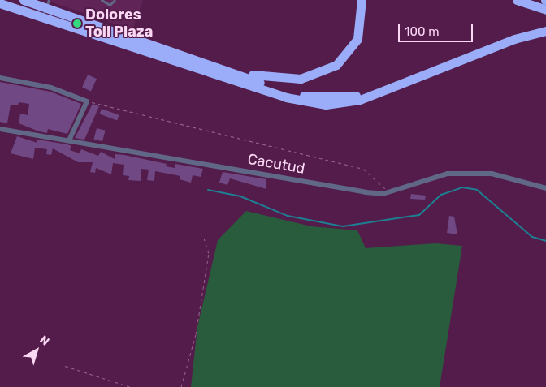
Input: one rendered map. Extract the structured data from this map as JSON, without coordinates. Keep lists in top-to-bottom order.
{
  "streets": {
    "street": ["Cacutud"]
  },
  "places": ["Dolores Toll Plaza"],
  "scale_bar": "100 m",
  "north": "top right"
}
